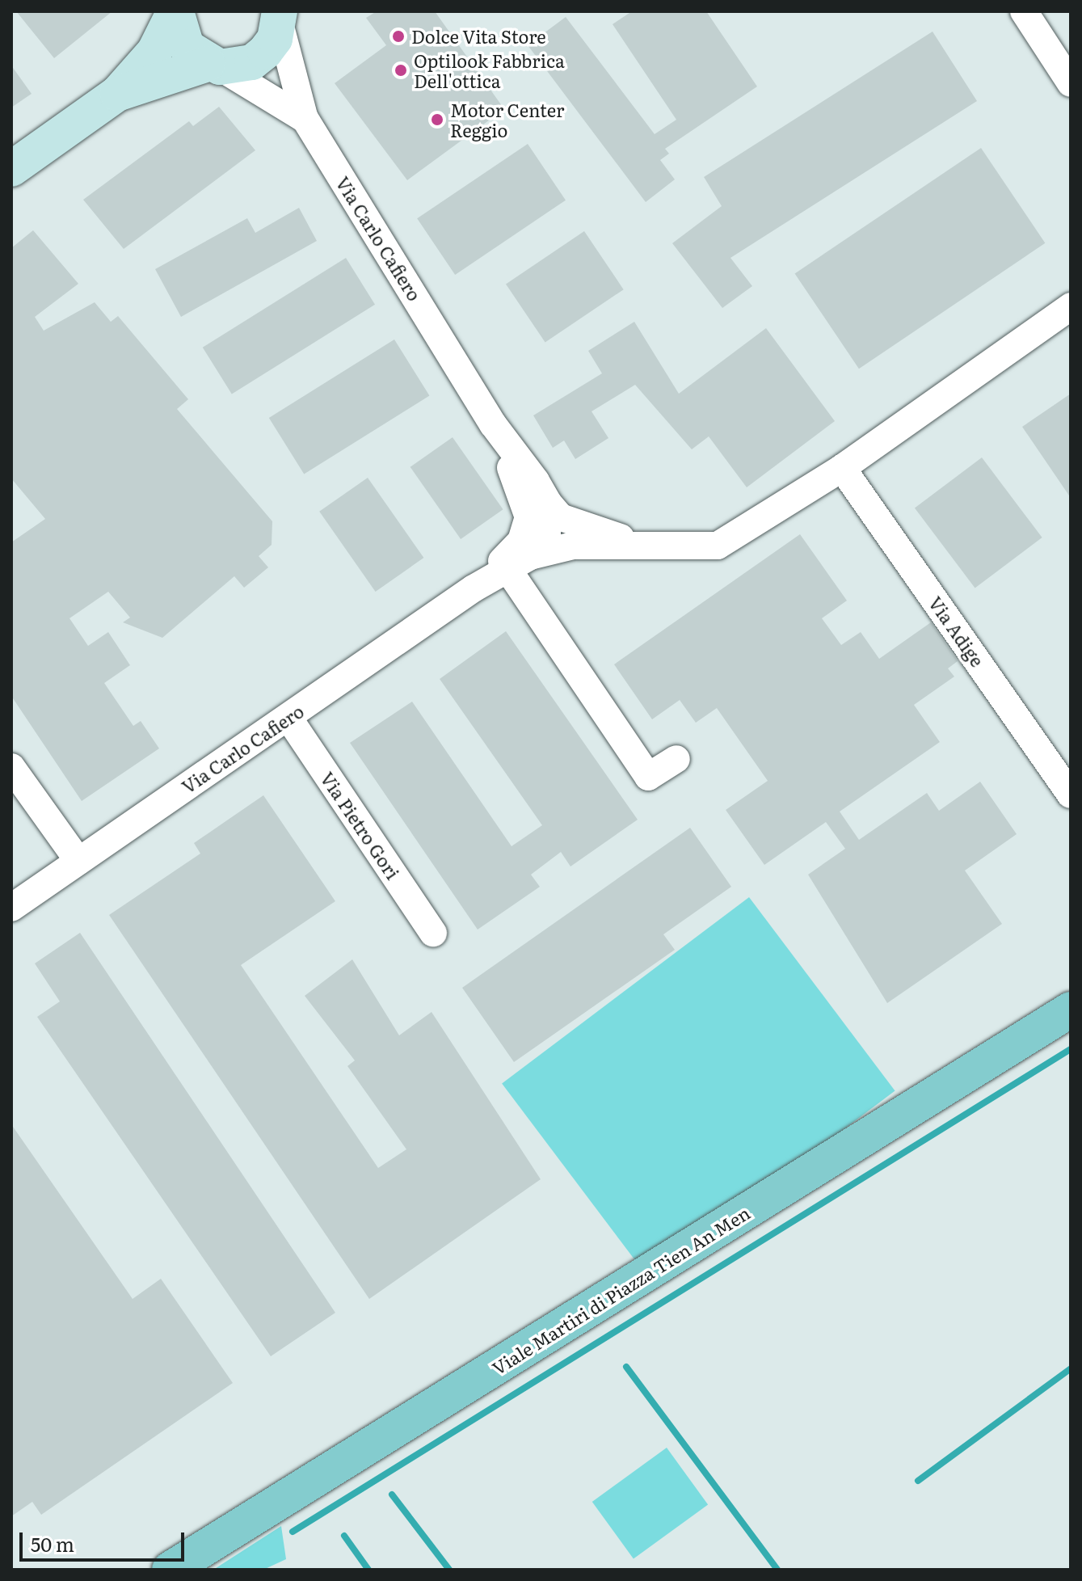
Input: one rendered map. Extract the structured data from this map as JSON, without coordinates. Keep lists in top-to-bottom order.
{
  "streets": {
    "main road": ["Viale Martiri di Piazza Tien An Men"],
    "street": ["Via Carlo Cafiero", "Via Adige", "Via Pietro Gori"]
  },
  "crossings": [
    ["Via Carlo Cafiero", "Via Pietro Gori"]
  ],
  "places": ["Dolce Vita Store", "Optilook Fabbrica Dell'ottica", "Motor Center Reggio"],
  "scale_bar": "50 m"
}
